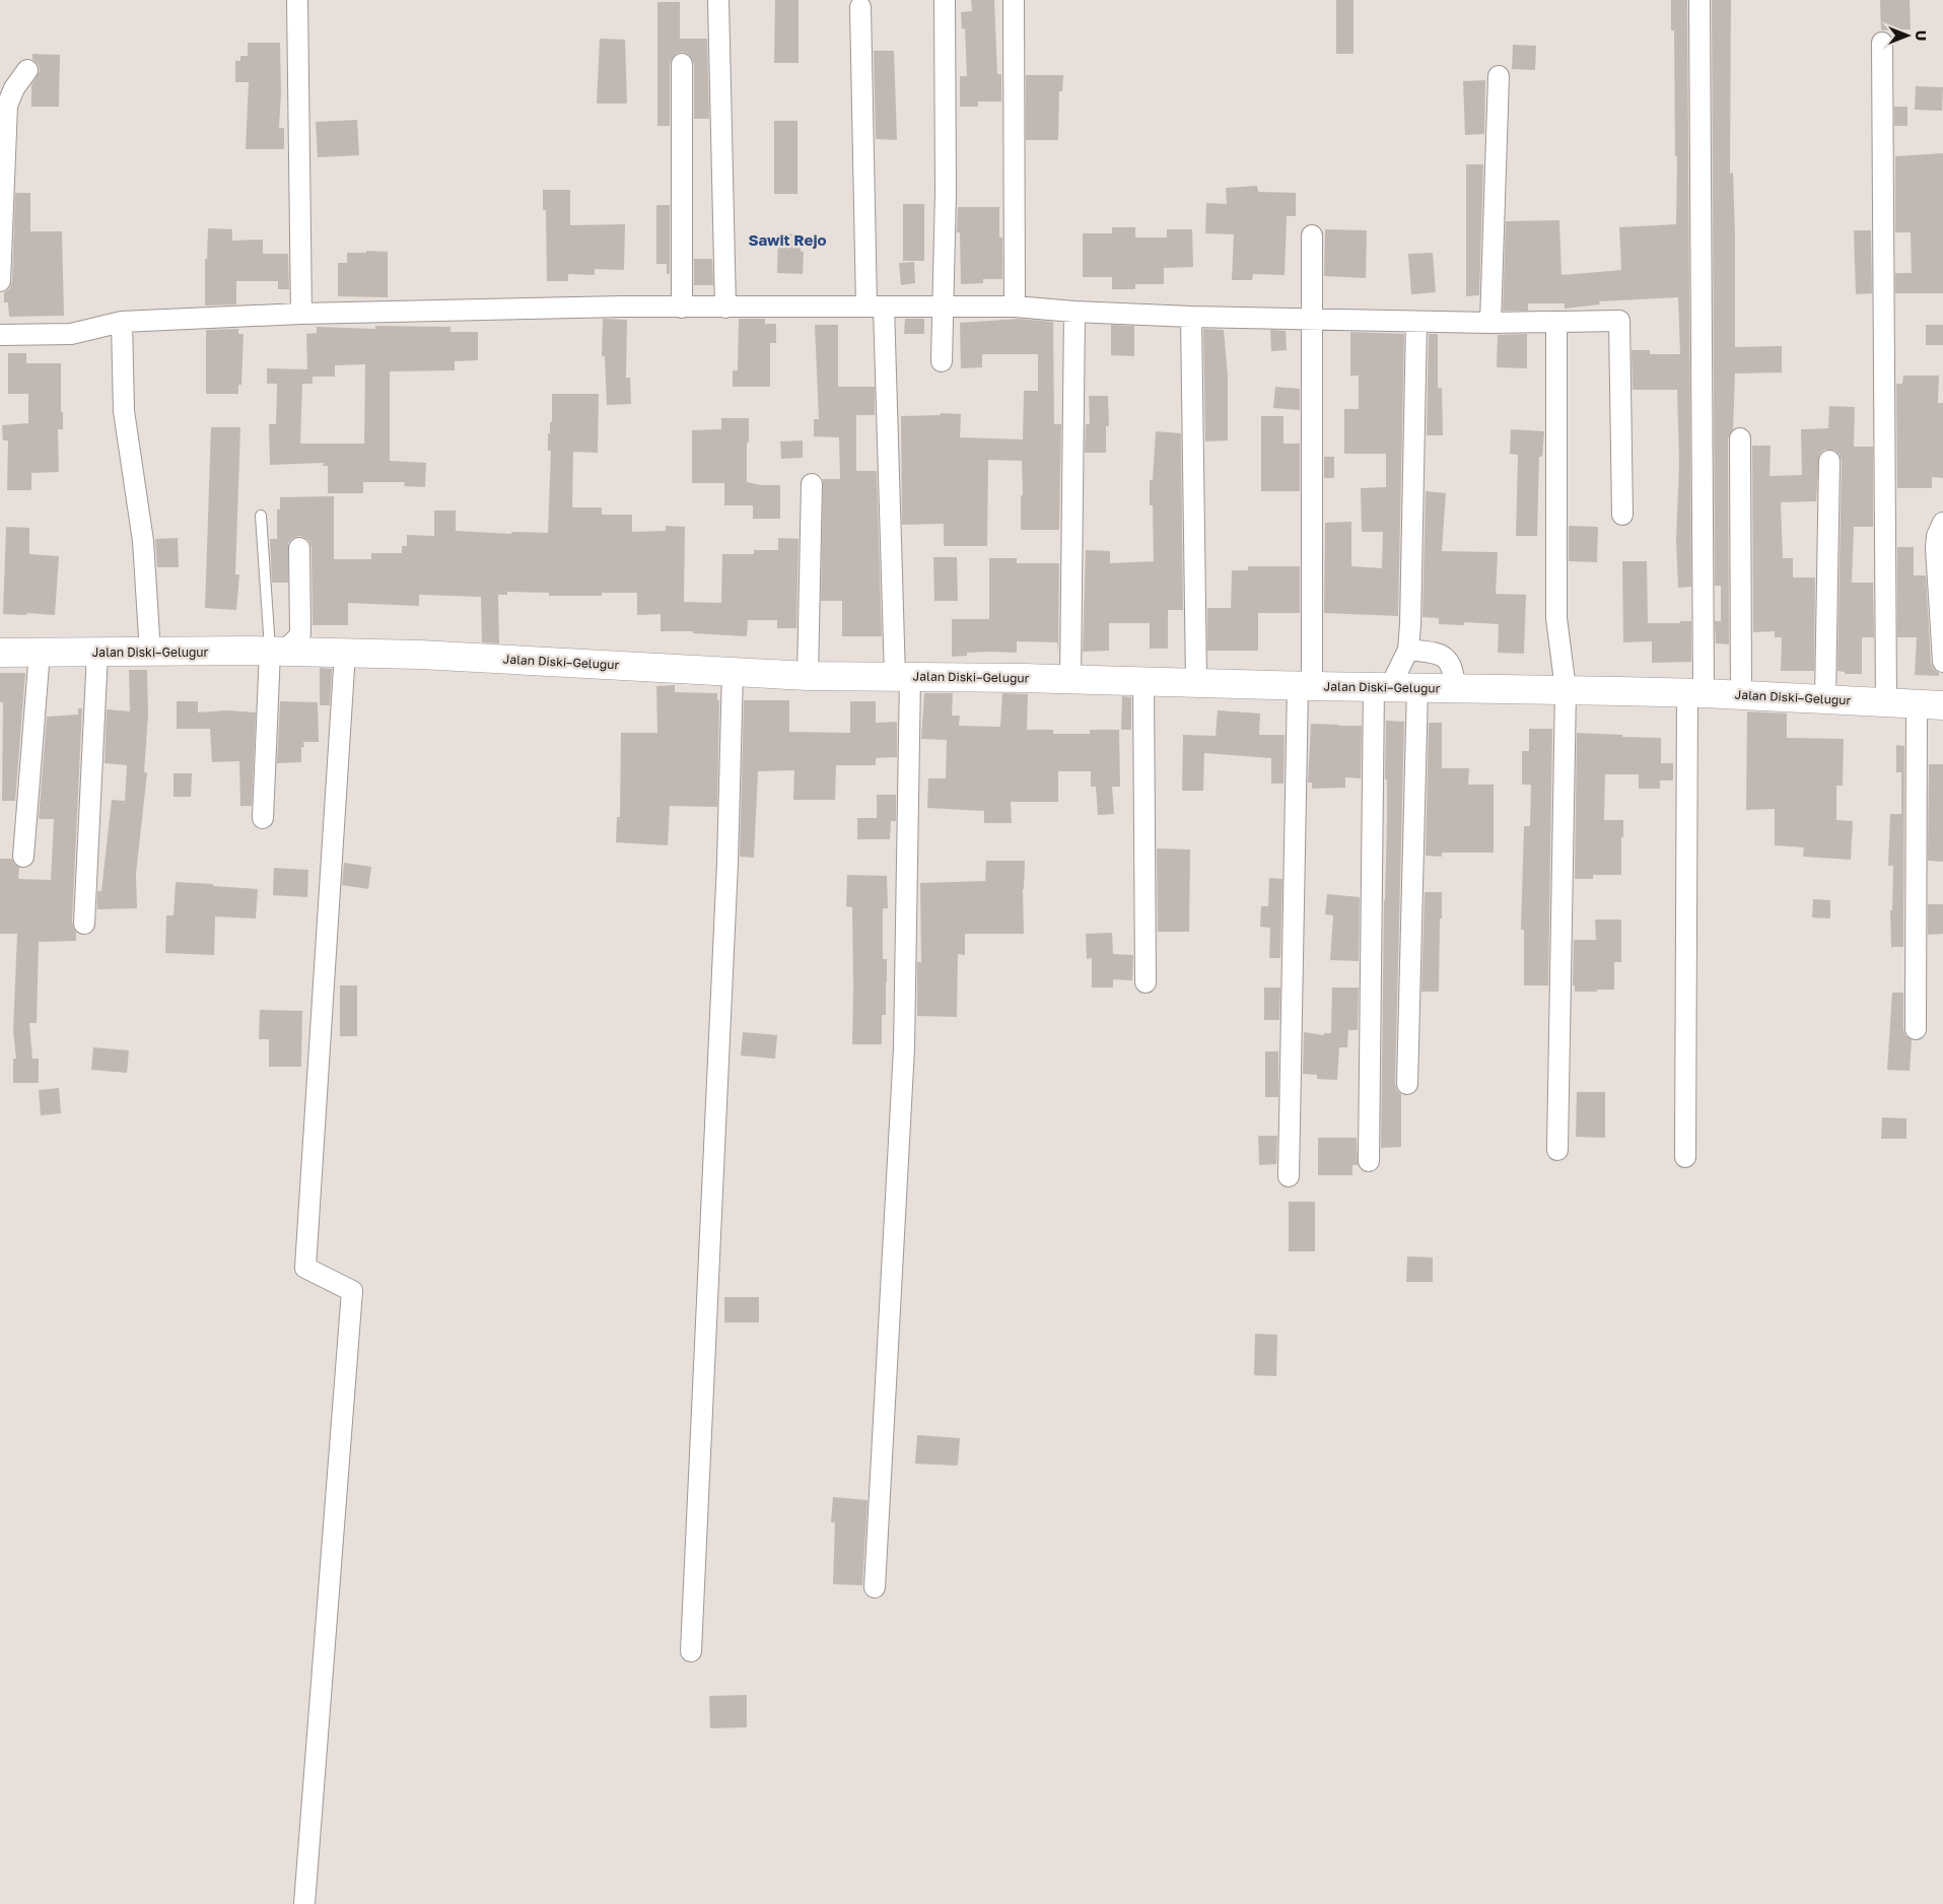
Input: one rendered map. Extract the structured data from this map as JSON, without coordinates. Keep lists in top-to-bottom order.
{
  "streets": {
    "main road": ["Jalan Diski–Gelugur"]
  },
  "districts": ["Sawit Rejo"],
  "north": "right"
}
